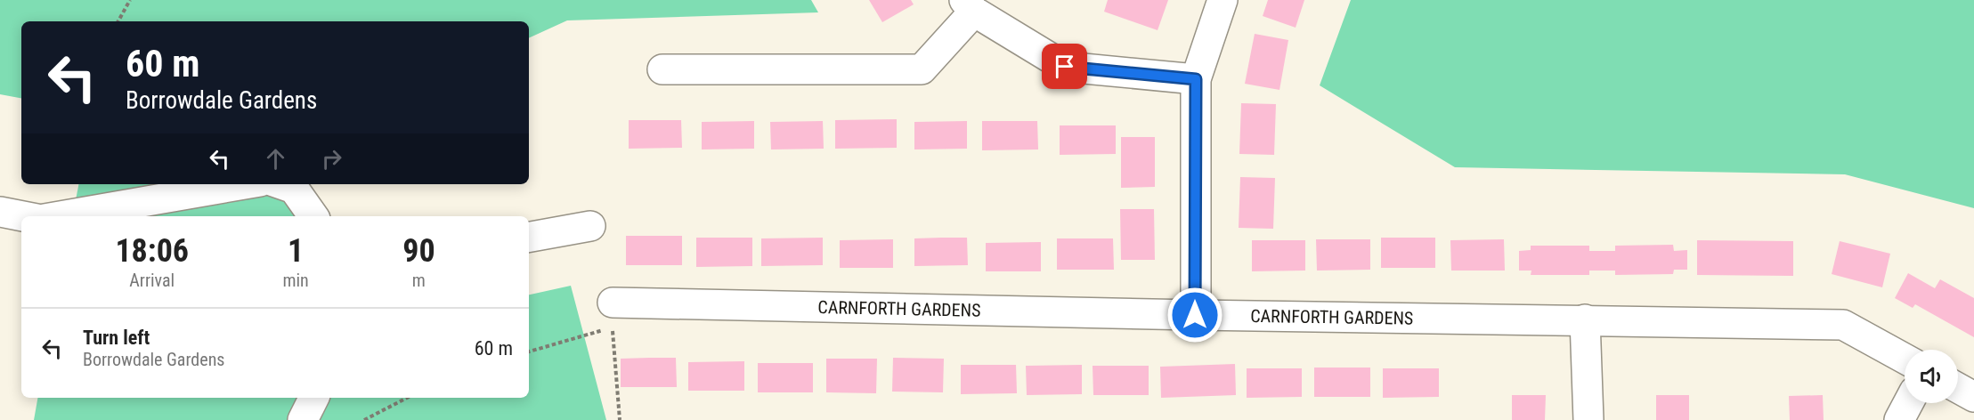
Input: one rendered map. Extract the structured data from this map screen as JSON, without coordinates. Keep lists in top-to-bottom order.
{
  "streets": {
    "street": ["CARNFORTH GARDENS"]
  },
  "page": {
    "turn": ["60 m", "Borrowdale Gardens"],
    "eta": [
      "18:06",
      "Arrival",
      "1",
      "min",
      "90",
      "m"
    ],
    "list": [
      {
        "name": "Turn left",
        "note": "Borrowdale Gardens",
        "value": "60 m"
      }
    ]
  }
}
